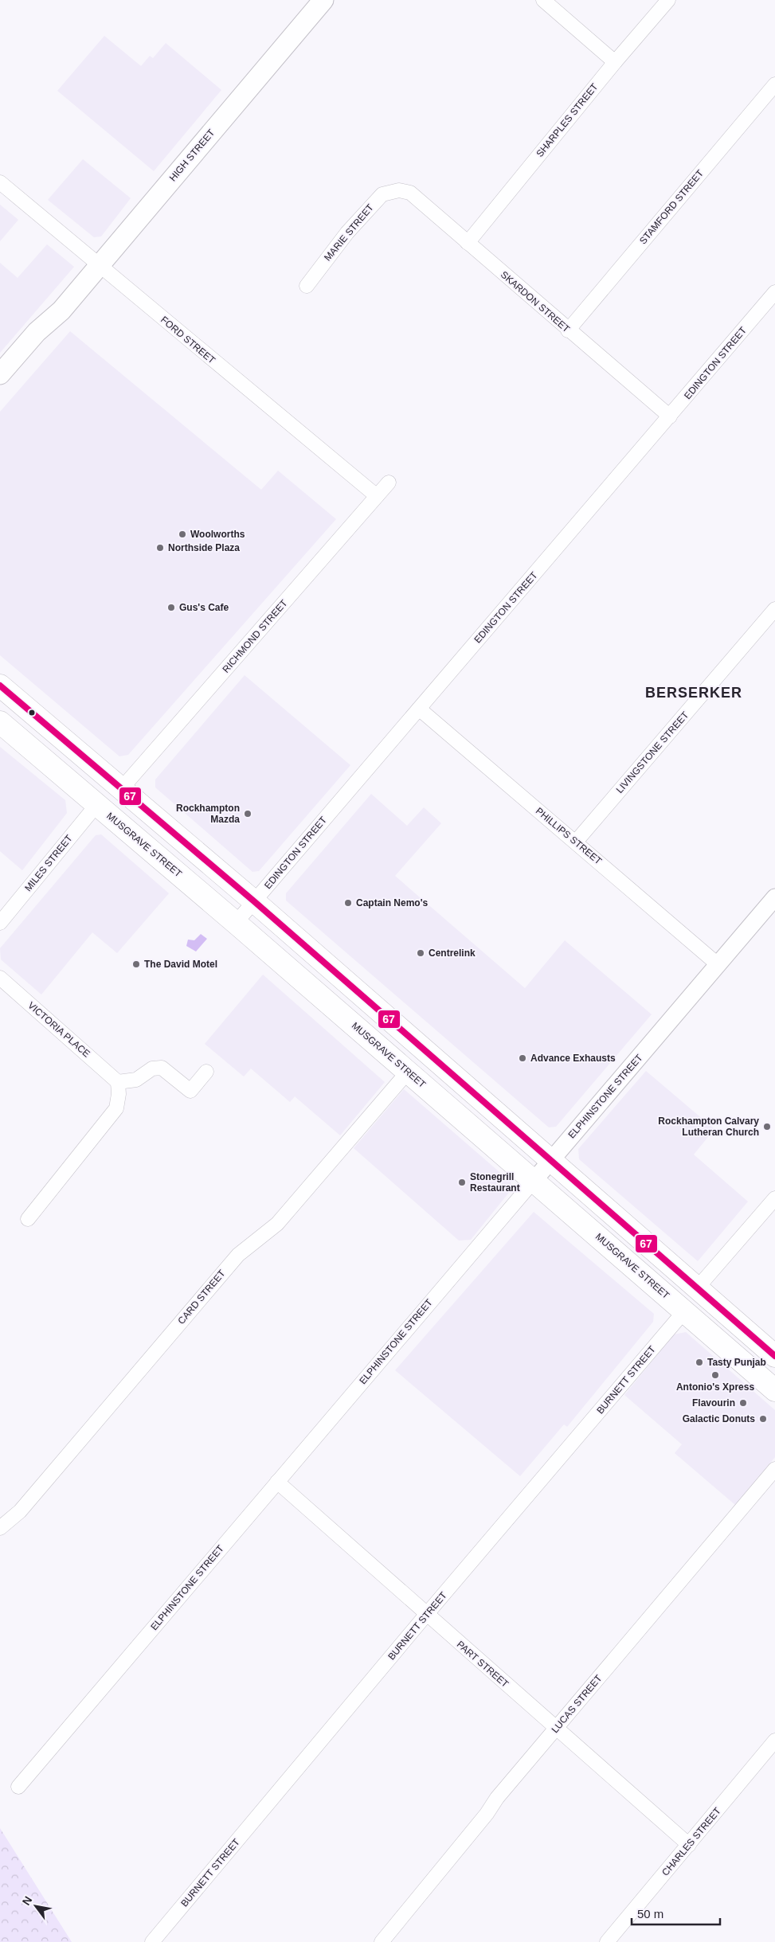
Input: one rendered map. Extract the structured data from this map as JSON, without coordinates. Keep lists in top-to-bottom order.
{
  "streets": {
    "main road": ["HIGH STREET", "MUSGRAVE STREET"],
    "street": [
      "SHARPLES STREET",
      "STAMFORD STREET",
      "MARIE STREET",
      "SKARDON STREET",
      "FORD STREET",
      "EDINGTON STREET",
      "RICHMOND STREET",
      "LIVINGSTONE STREET",
      "PHILLIPS STREET",
      "MILES STREET",
      "VICTORIA PLACE",
      "ELPHINSTONE STREET",
      "CARD STREET",
      "BURNETT STREET",
      "PART STREET",
      "LUCAS STREET",
      "CHARLES STREET"
    ]
  },
  "crossings": [
    ["SHARPLES STREET", "SKARDON STREET"],
    ["HIGH STREET", "FORD STREET"],
    ["STAMFORD STREET", "SKARDON STREET"],
    ["MARIE STREET", "SKARDON STREET"],
    ["SKARDON STREET", "EDINGTON STREET"],
    ["FORD STREET", "RICHMOND STREET"],
    ["EDINGTON STREET", "PHILLIPS STREET"],
    ["EDINGTON STREET", "MUSGRAVE STREET"],
    ["LIVINGSTONE STREET", "PHILLIPS STREET"],
    ["PHILLIPS STREET", "ELPHINSTONE STREET"],
    ["MUSGRAVE STREET", "MILES STREET"],
    ["MUSGRAVE STREET", "ELPHINSTONE STREET"],
    ["MUSGRAVE STREET", "CARD STREET"],
    ["MUSGRAVE STREET", "BURNETT STREET"],
    ["ELPHINSTONE STREET", "PART STREET"],
    ["BURNETT STREET", "PART STREET"],
    ["PART STREET", "LUCAS STREET"],
    ["PART STREET", "CHARLES STREET"]
  ],
  "districts": ["BERSERKER"],
  "places": [
    "Woolworths",
    "Northside Plaza",
    "Gus's Cafe",
    "Rockhampton Mazda",
    "Captain Nemo's",
    "Centrelink",
    "The David Motel",
    "Advance Exhausts",
    "Rockhampton Calvary Lutheran Church",
    "Stonegrill Restaurant",
    "Tasty Punjab",
    "Antonio's Xpress",
    "Flavourin",
    "Galactic Donuts"
  ],
  "lines": ["transit line 67"],
  "scale_bar": "50 m",
  "north": "top left"
}
